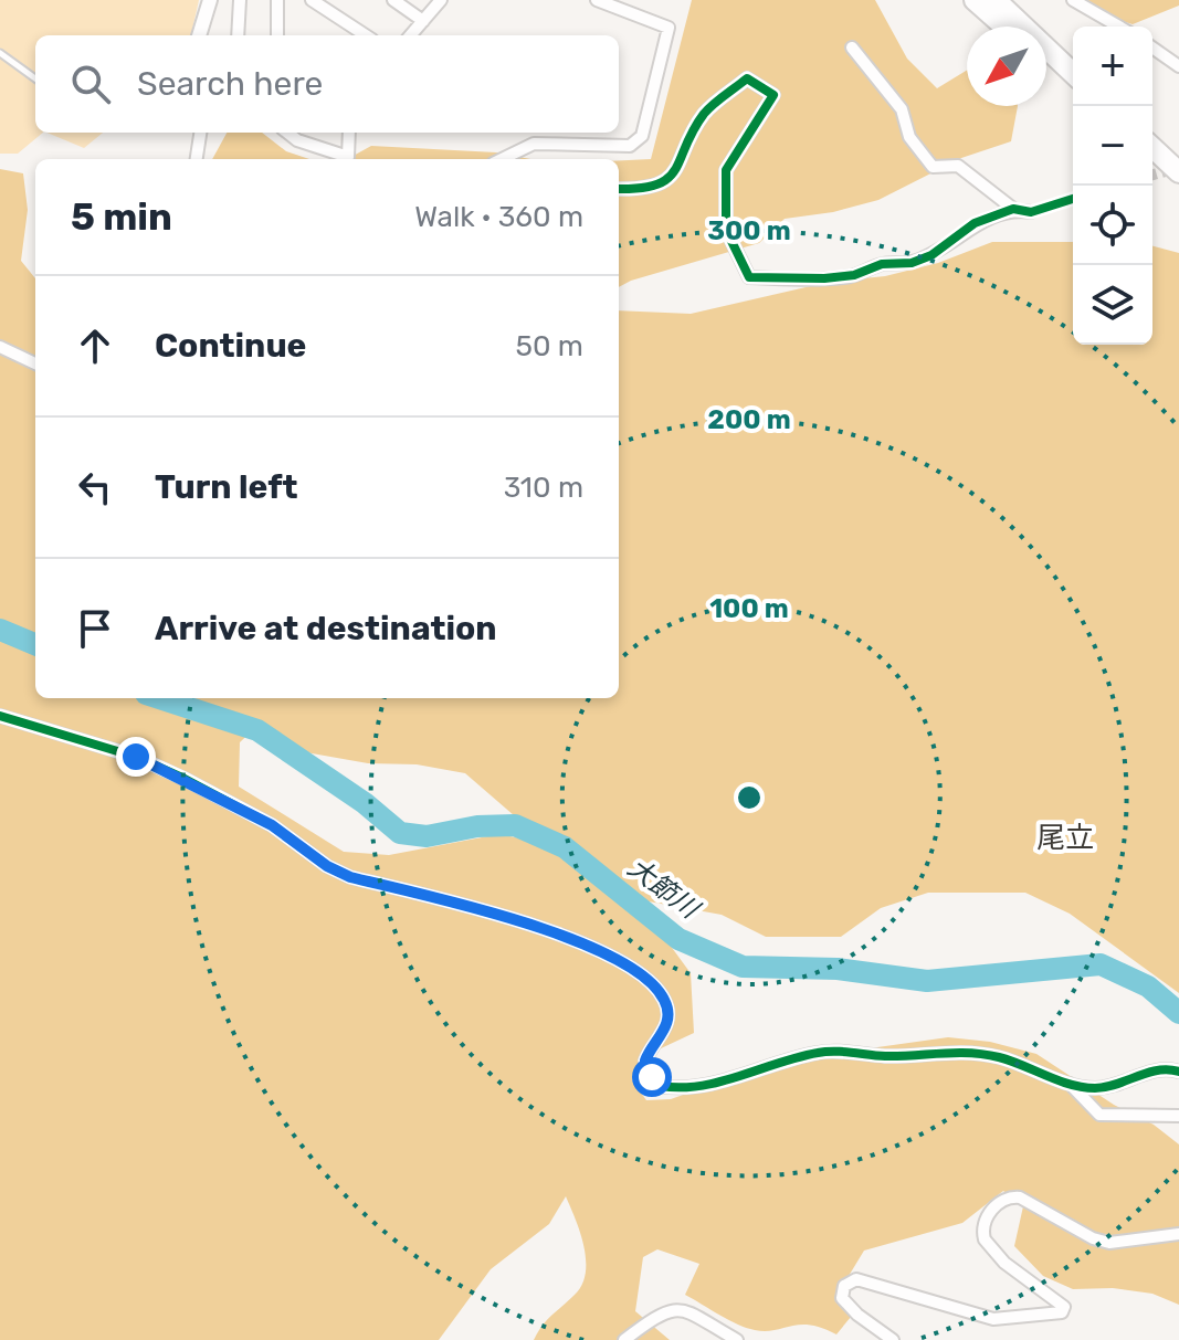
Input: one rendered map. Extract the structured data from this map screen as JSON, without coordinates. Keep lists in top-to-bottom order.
{
  "districts": ["尾立"],
  "water": ["大節川"],
  "north": "bottom left",
  "page": {
    "map_buttons": ["+", "−"],
    "search": "Search here",
    "heading": ["5 min", "Walk · 360 m"],
    "list": [
      ["Continue", "50 m"],
      ["Turn left", "310 m"],
      "Arrive at destination"
    ]
  },
  "rings": ["300 m", "200 m", "100 m"]
}
